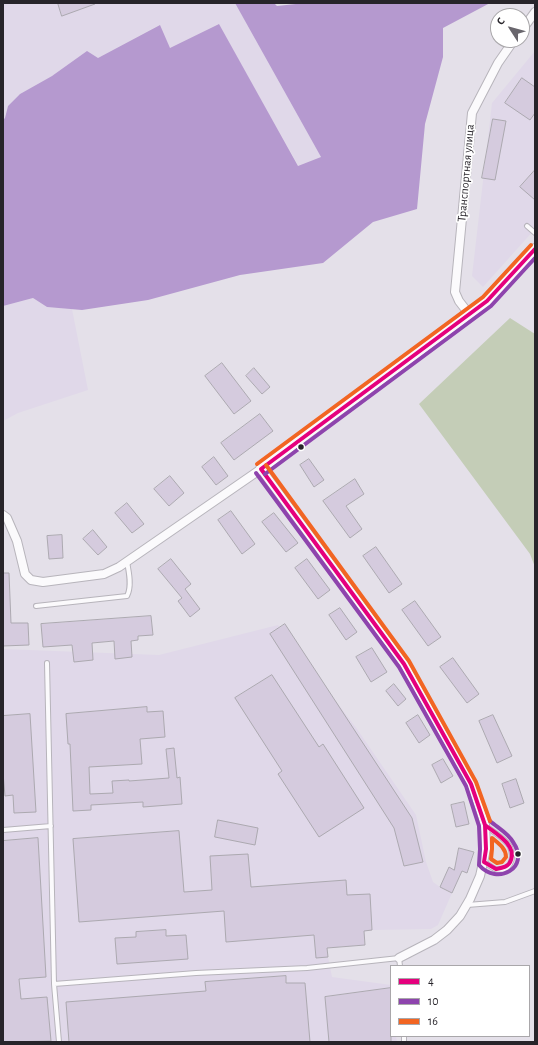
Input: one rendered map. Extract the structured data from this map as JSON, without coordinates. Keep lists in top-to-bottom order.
{
  "streets": {
    "street": ["Транспортная улица"]
  },
  "lines": ["transit line 16", "transit line 4", "transit line 10"],
  "legend": ["4", "10", "16"],
  "north": "top left"
}
